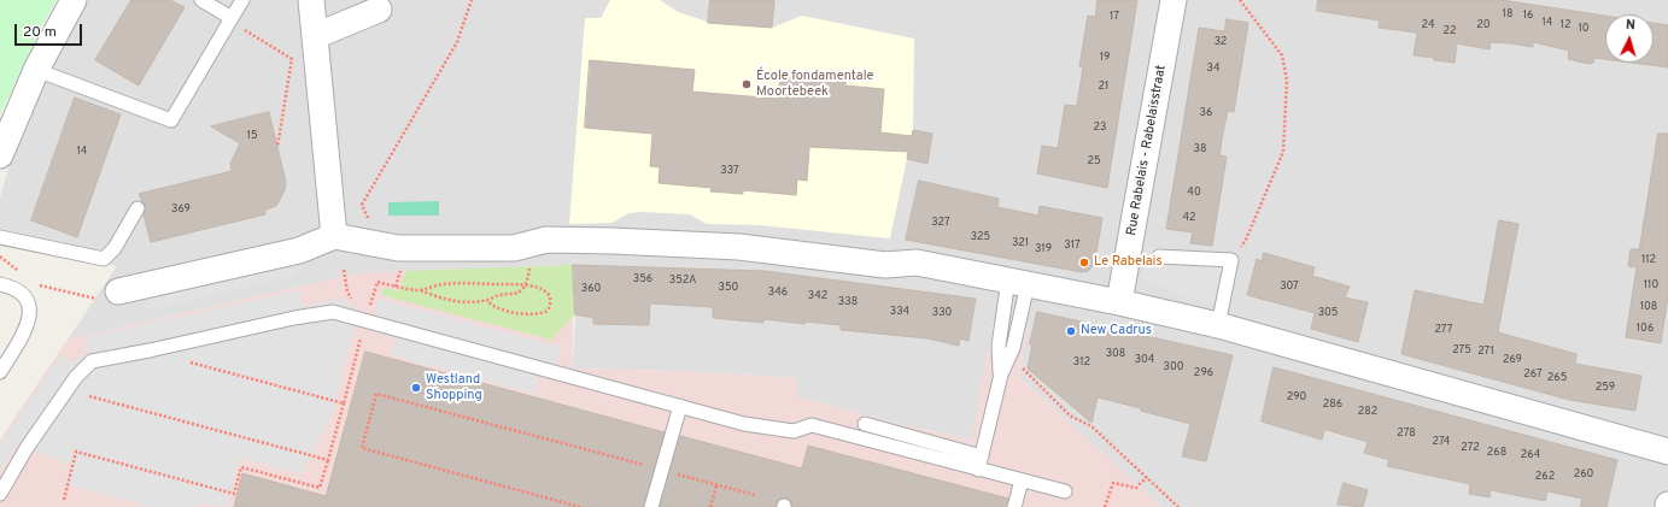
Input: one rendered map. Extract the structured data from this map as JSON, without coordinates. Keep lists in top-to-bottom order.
{
  "streets": {
    "street": ["Rue Rabelais - Rabelaisstraat"]
  },
  "places": [
    "École fondamentale Moortebeek",
    "Le Rabelais",
    "New Cadrus",
    "Westland Shopping"
  ],
  "house_numbers": [
    "18",
    "16",
    "17",
    "14",
    "24",
    "20",
    "12",
    "10",
    "22",
    "32",
    "19",
    "34",
    "21",
    "36",
    "23",
    "15",
    "38",
    "14",
    "25",
    "337",
    "40",
    "369",
    "42",
    "327",
    "325",
    "321",
    "317",
    "319",
    "112",
    "356",
    "352A",
    "110",
    "307",
    "350",
    "360",
    "346",
    "342",
    "338",
    "108",
    "334",
    "330",
    "305",
    "106",
    "277",
    "275",
    "271",
    "308",
    "304",
    "269",
    "312",
    "300",
    "296",
    "267",
    "265",
    "259",
    "290",
    "286",
    "282",
    "278",
    "274",
    "272",
    "268",
    "264",
    "260",
    "262"
  ],
  "scale_bar": "20 m",
  "north": "top"
}
